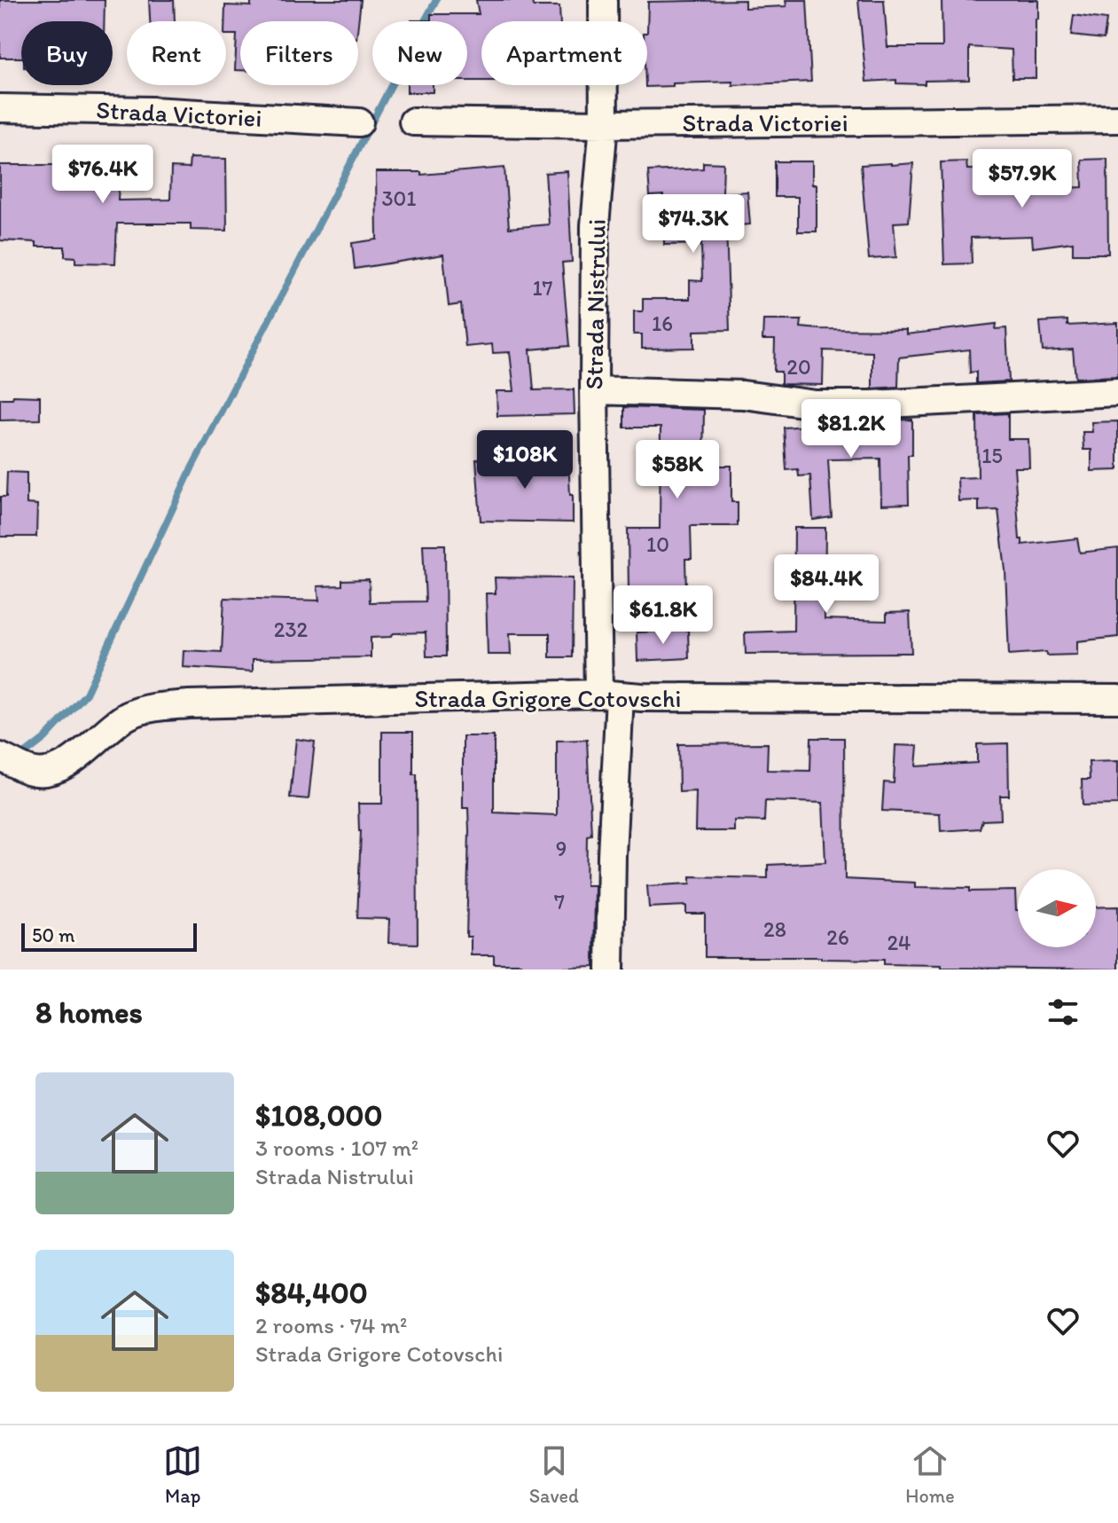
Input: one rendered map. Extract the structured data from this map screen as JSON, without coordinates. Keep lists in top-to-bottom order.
{
  "streets": {
    "street": ["Strada Victoriei", "Strada Nistrului", "Strada Grigore Cotovschi"]
  },
  "crossings": [
    ["Strada Victoriei", "Strada Nistrului"],
    ["Strada Nistrului", "Strada Grigore Cotovschi"]
  ],
  "house_numbers": [
    "301",
    "17",
    "16",
    "20",
    "15",
    "10",
    "232",
    "9",
    "7",
    "28",
    "26",
    "24"
  ],
  "scale_bar": "50 m",
  "north": "right",
  "page": {
    "chip": [
      "Buy",
      "Rent",
      "Filters",
      "New",
      "Apartment"
    ],
    "price": [
      "$76.4K",
      "$57.9K",
      "$74.3K",
      "$81.2K",
      "$108K",
      "$58K",
      "$84.4K",
      "$61.8K"
    ],
    "scale": "50 m",
    "heading": "8 homes",
    "list": [
      {
        "name": "$108,000",
        "note": "3 rooms · 107 m² · Strada Nistrului"
      },
      {
        "name": "$84,400",
        "note": "2 rooms · 74 m² · Strada Grigore Cotovschi"
      }
    ],
    "tabs": ["Map", "Saved", "Home"]
  }
}
